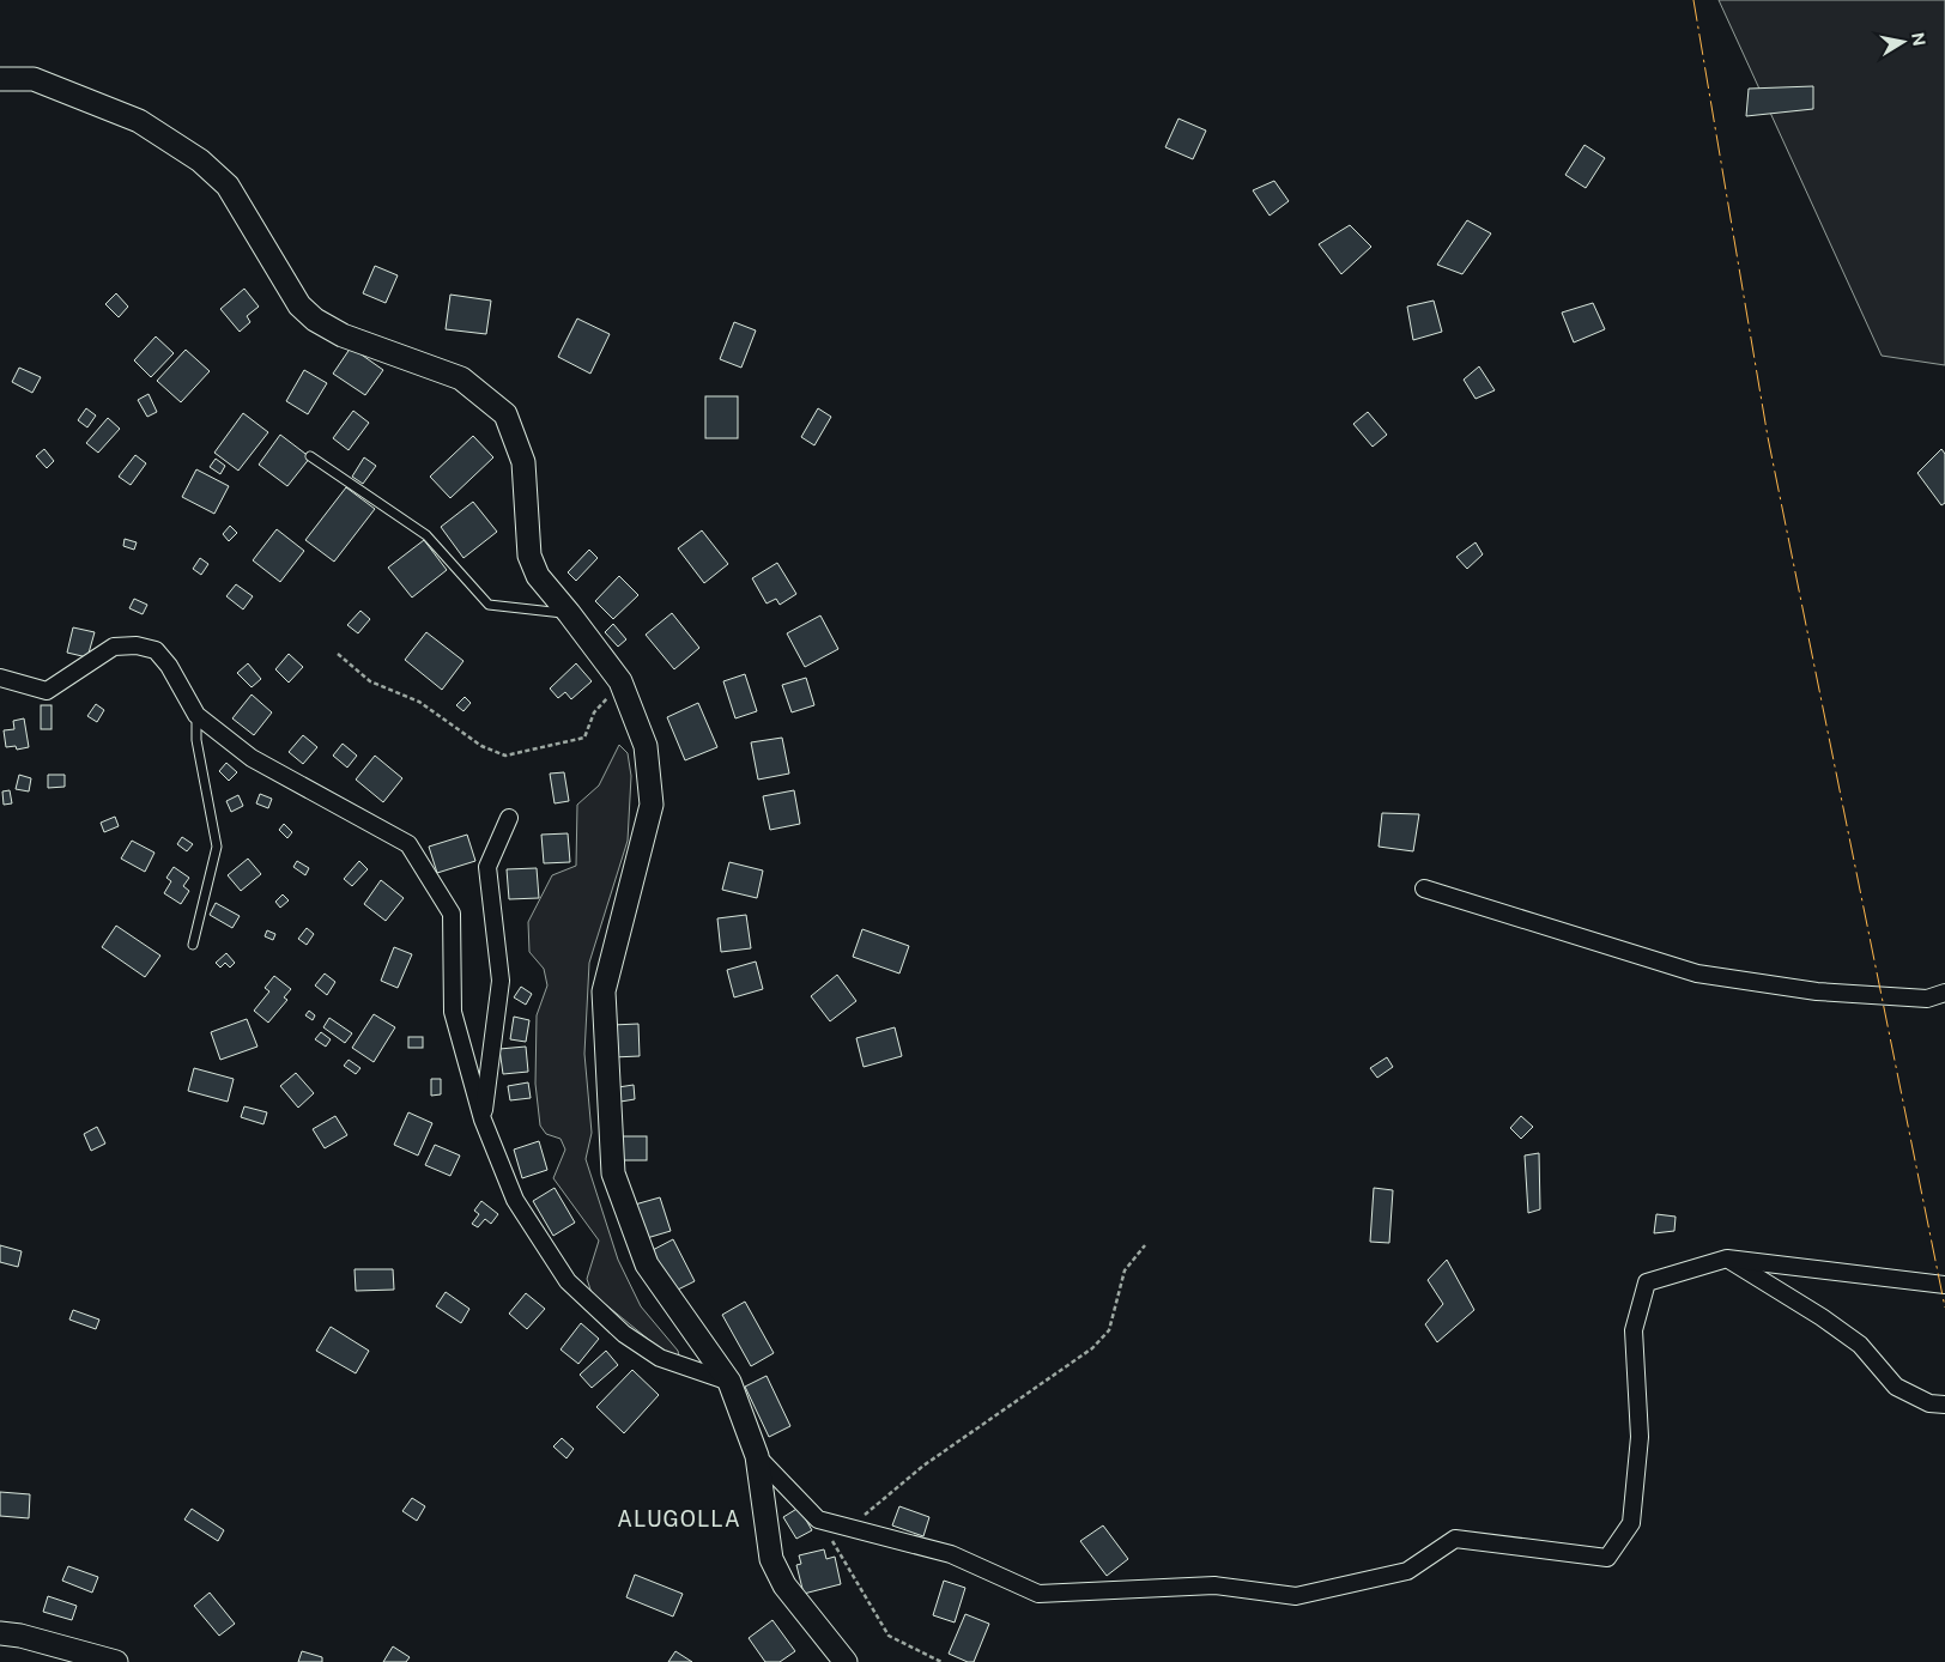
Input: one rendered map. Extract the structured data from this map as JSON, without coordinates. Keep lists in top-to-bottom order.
{
  "districts": ["ALUGOLLA"],
  "north": "right"
}
